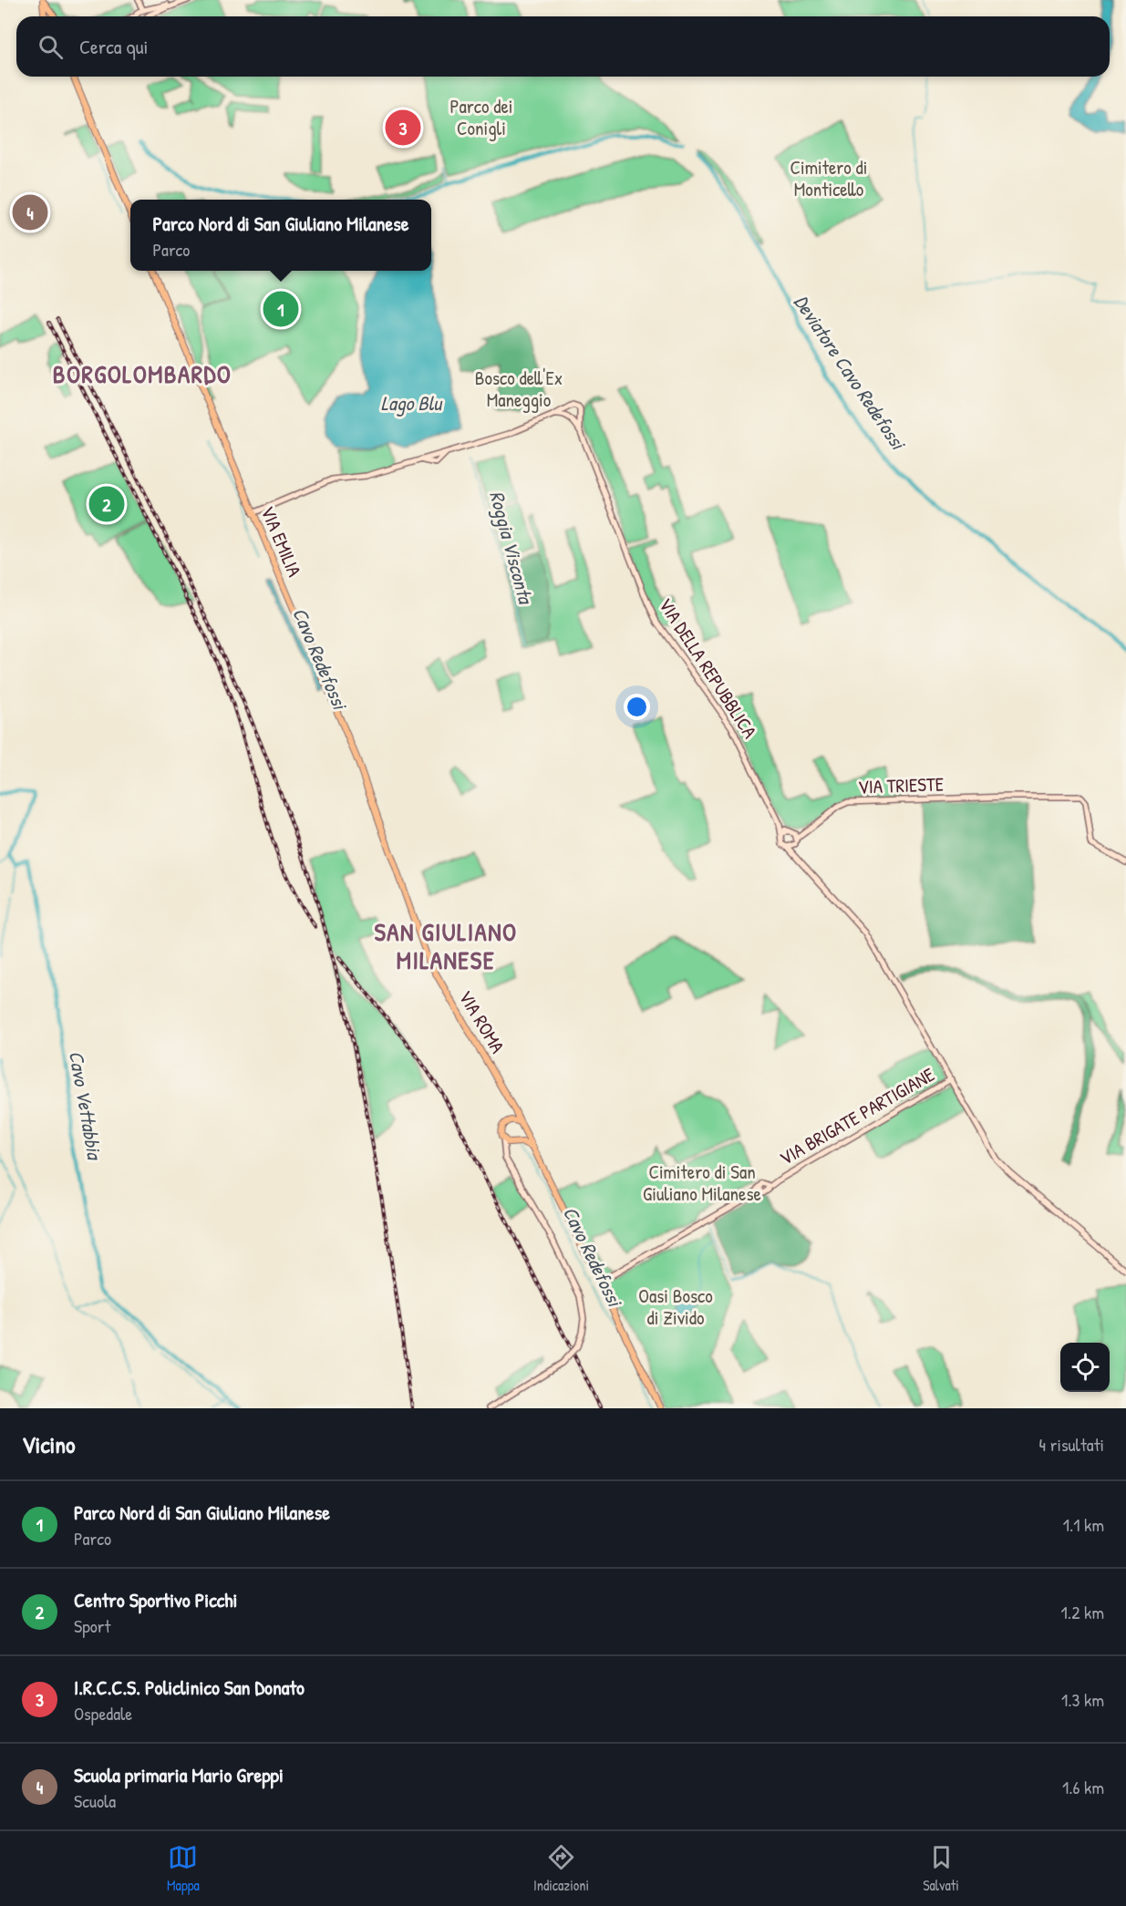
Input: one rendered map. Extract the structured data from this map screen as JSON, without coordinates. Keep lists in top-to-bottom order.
{
  "streets": {
    "main road": ["VIA EMILIA", "VIA ROMA"],
    "street": ["VIA DELLA REPUBBLICA", "VIA TRIESTE", "VIA BRIGATE PARTIGIANE"]
  },
  "crossings": [
    ["VIA EMILIA", "VIA ROMA"],
    ["VIA DELLA REPUBBLICA", "VIA BRIGATE PARTIGIANE"]
  ],
  "districts": ["BORGOLOMBARDO", "SAN GIULIANO MILANESE"],
  "water": [
    "Deviatore Cavo Redefossi",
    "Lago Blu",
    "Roggia Visconta",
    "Cavo Redefossi",
    "Cavo Vettabbia"
  ],
  "parks": [
    "Parco dei Conigli",
    "Cimitero di Monticello",
    "Bosco dell'Ex Maneggio",
    "Cimitero di San Giuliano Milanese",
    "Oasi Bosco di Zivido"
  ],
  "page": {
    "search": "Cerca qui",
    "pins": [
      "3",
      "4",
      "1",
      "2"
    ],
    "popup": ["Parco Nord di San Giuliano Milanese", "Parco"],
    "heading": ["Vicino", "4 risultati"],
    "list": [
      {
        "mark": "1",
        "name": "Parco Nord di San Giuliano Milanese",
        "note": "Parco",
        "value": "1.1 km"
      },
      {
        "mark": "2",
        "name": "Centro Sportivo Picchi",
        "note": "Sport",
        "value": "1.2 km"
      },
      {
        "mark": "3",
        "name": "I.R.C.C.S. Policlinico San Donato",
        "note": "Ospedale",
        "value": "1.3 km"
      },
      {
        "mark": "4",
        "name": "Scuola primaria Mario Greppi",
        "note": "Scuola",
        "value": "1.6 km"
      }
    ],
    "nav": ["Mappa", "Indicazioni", "Salvati"]
  }
}
